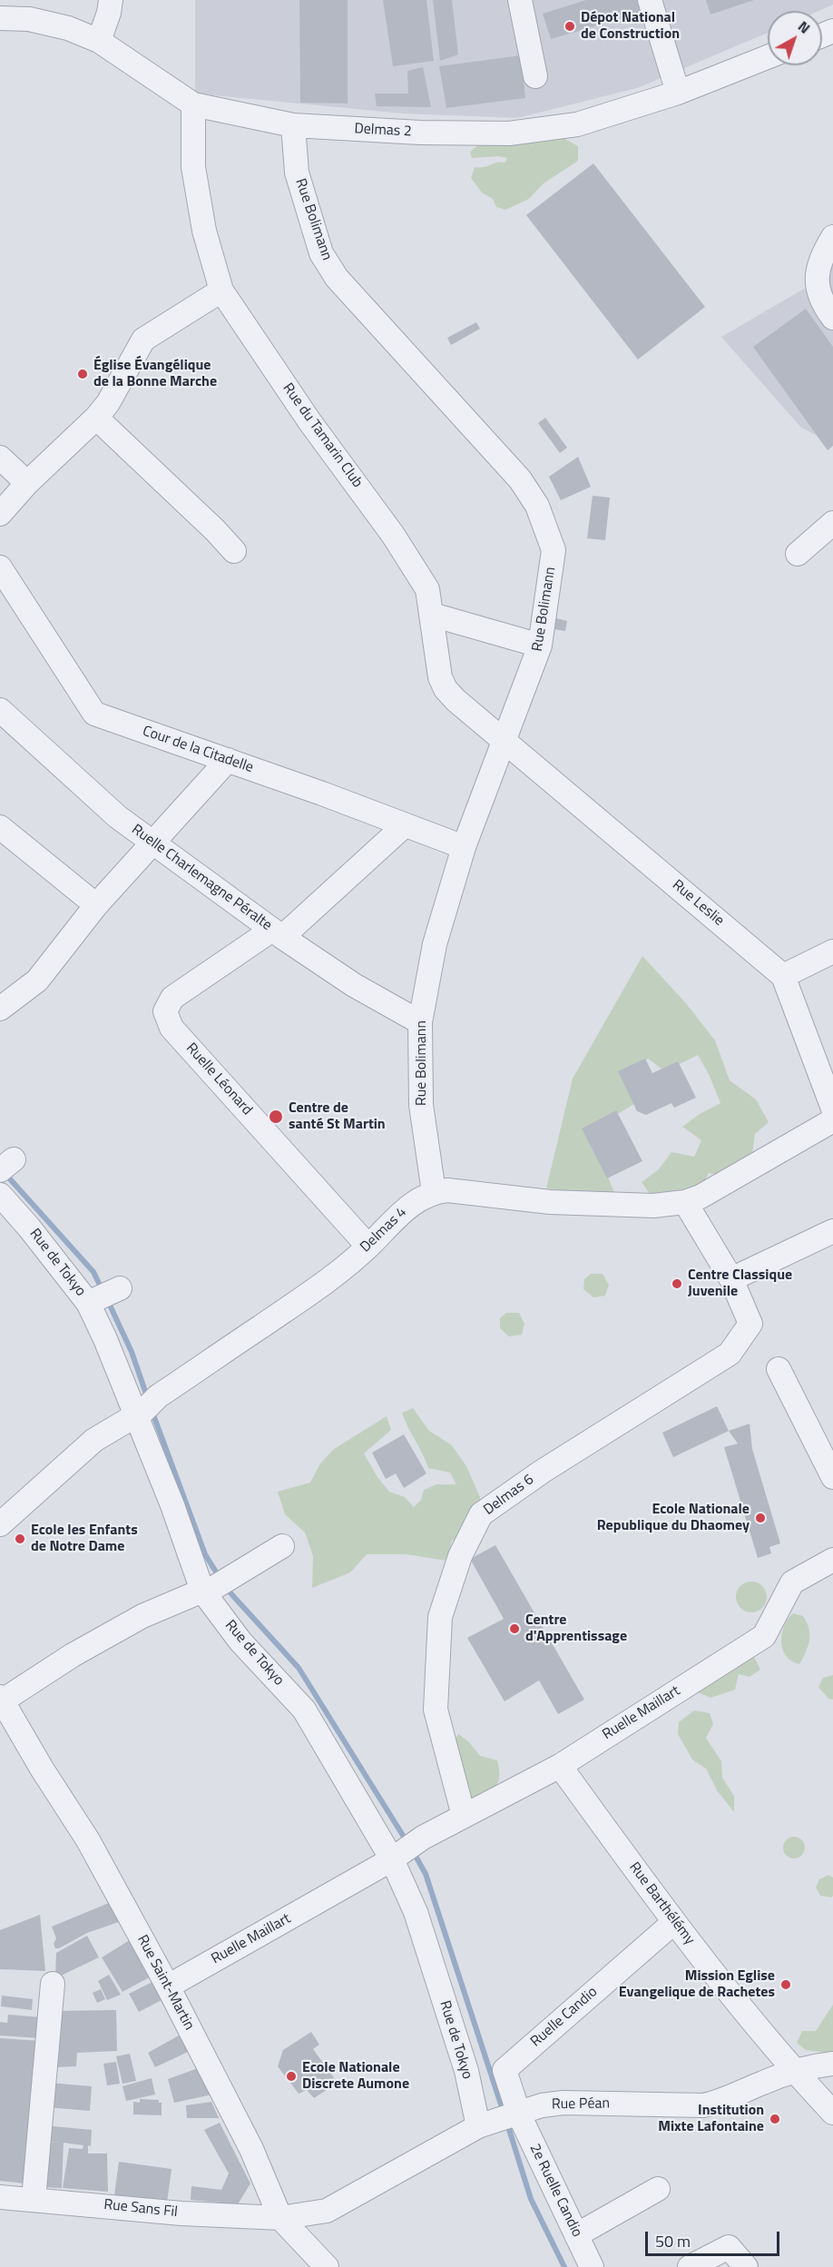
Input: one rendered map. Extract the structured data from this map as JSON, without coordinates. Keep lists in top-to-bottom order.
{
  "streets": {
    "street": [
      "Delmas 2",
      "Rue Bolimann",
      "Rue du Tamarin Club",
      "Cour de la Citadelle",
      "Ruelle Charlemagne Péralte",
      "Rue Leslie",
      "Ruelle Léonard",
      "Delmas 4",
      "Rue de Tokyo",
      "Delmas 6",
      "Ruelle Maillart",
      "Rue Barthélémy",
      "Rue Saint-Martin",
      "Ruelle Candio",
      "Rue Péan",
      "2e Ruelle Candio",
      "Rue Sans Fil"
    ]
  },
  "crossings": [
    ["Delmas 2", "Rue Bolimann"],
    ["Delmas 2", "Rue du Tamarin Club"],
    ["Rue Bolimann", "Rue du Tamarin Club"],
    ["Rue Bolimann", "Cour de la Citadelle"],
    ["Rue Bolimann", "Ruelle Charlemagne Péralte"],
    ["Rue Bolimann", "Rue Leslie"],
    ["Rue Bolimann", "Delmas 4"],
    ["Rue du Tamarin Club", "Rue Leslie"],
    ["Cour de la Citadelle", "Ruelle Léonard"],
    ["Ruelle Charlemagne Péralte", "Ruelle Léonard"],
    ["Ruelle Léonard", "Delmas 4"],
    ["Delmas 4", "Rue de Tokyo"],
    ["Delmas 4", "Delmas 6"],
    ["Rue de Tokyo", "Ruelle Maillart"],
    ["Rue de Tokyo", "Rue Péan"],
    ["Delmas 6", "Ruelle Maillart"],
    ["Ruelle Maillart", "Rue Barthélémy"],
    ["Ruelle Maillart", "Rue Saint-Martin"],
    ["Rue Barthélémy", "Ruelle Candio"],
    ["Rue Barthélémy", "Rue Péan"],
    ["Rue Saint-Martin", "Rue Péan"],
    ["Rue Saint-Martin", "Rue Sans Fil"],
    ["Ruelle Candio", "2e Ruelle Candio"],
    ["Rue Péan", "2e Ruelle Candio"],
    ["Rue Péan", "Rue Sans Fil"]
  ],
  "places": [
    "Dépot National de Construction",
    "Église Évangélique de la Bonne Marche",
    "Centre de santé St Martin",
    "Centre Classique Juvenile",
    "Ecole Nationale Republique du Dhaomey",
    "Ecole les Enfants de Notre Dame",
    "Centre d'Apprentissage",
    "Mission Eglise Evangelique de Rachetes",
    "Ecole Nationale Discrete Aumone",
    "Institution Mixte Lafontaine"
  ],
  "scale_bar": "50 m",
  "north": "top right"
}
